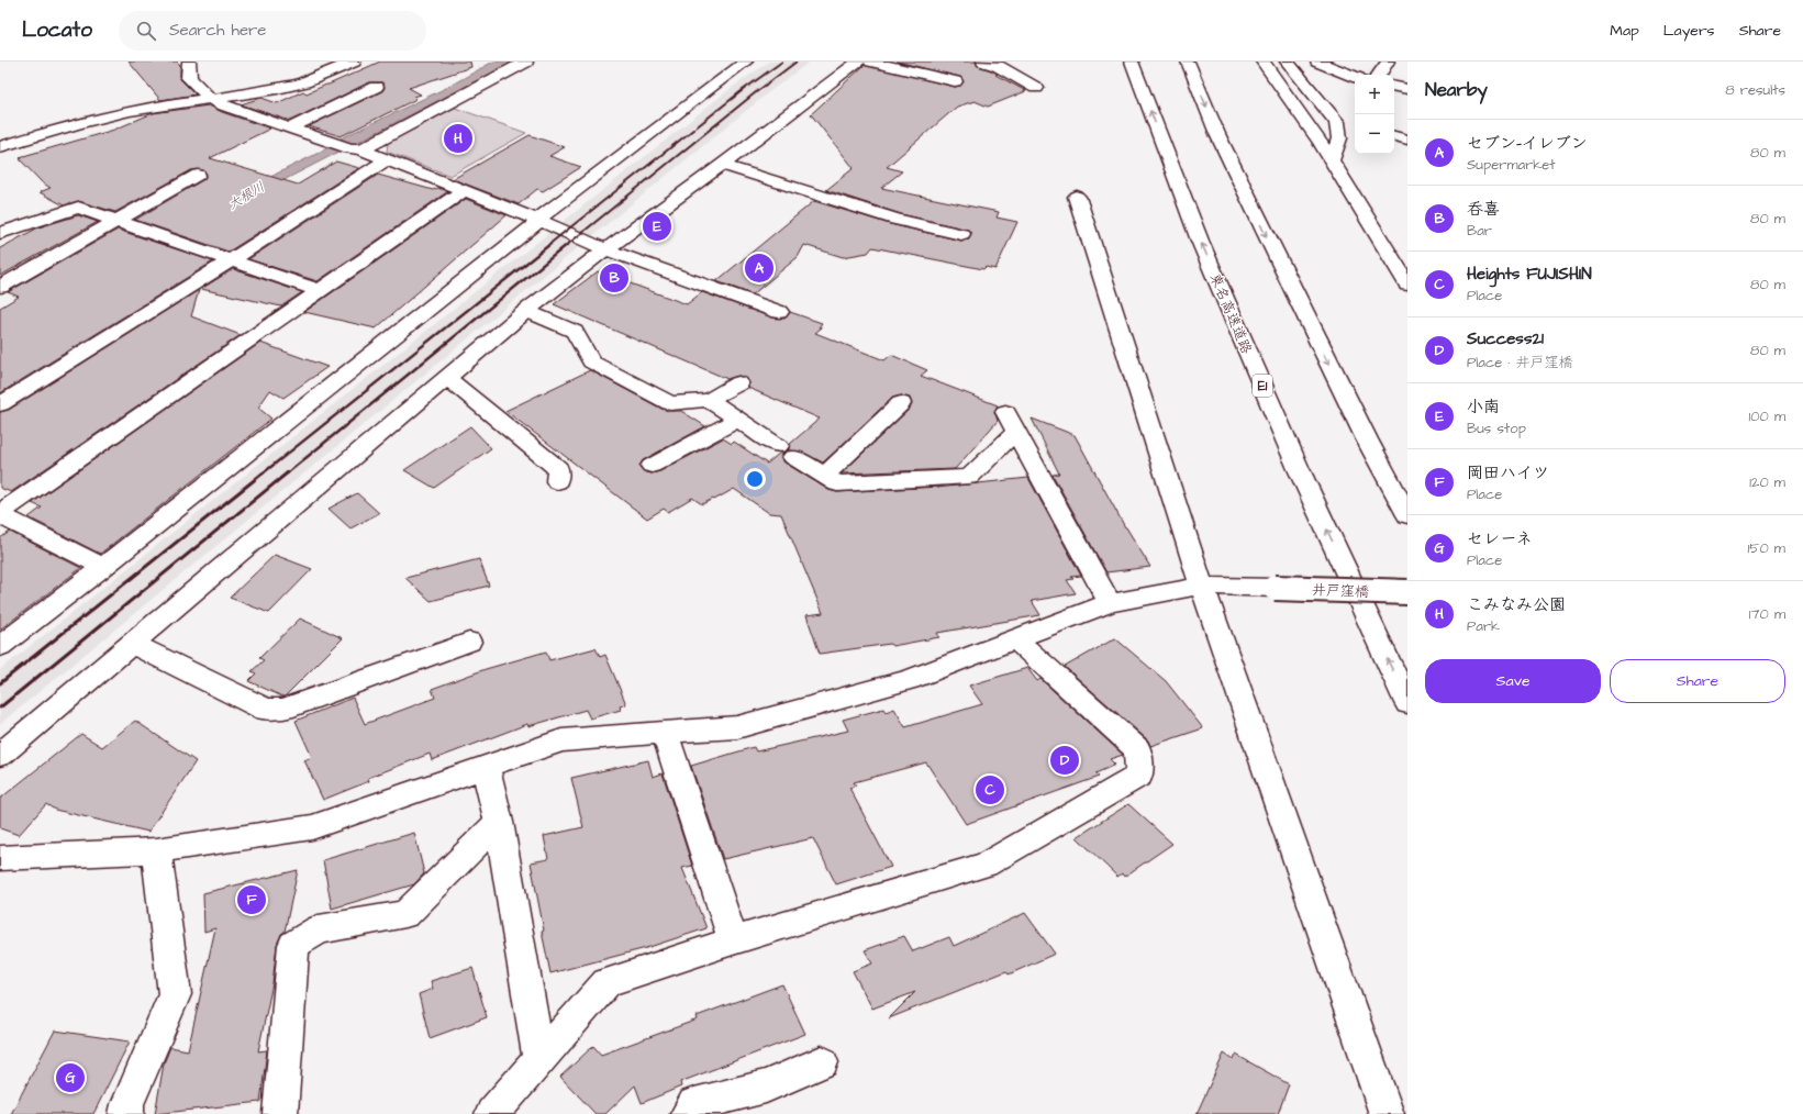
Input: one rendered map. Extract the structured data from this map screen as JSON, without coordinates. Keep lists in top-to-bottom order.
{
  "streets": {
    "main road": ["東名高速道路", "E1", "井戸窪橋"]
  },
  "water": ["大根川"],
  "page": {
    "header": "Locato",
    "search": "Search here",
    "nav": ["Map", "Layers", "Share"],
    "heading": ["Nearby", "8 results"],
    "map_buttons": ["+", "−"],
    "list": [
      {
        "mark": "A",
        "name": "セブン-イレブン",
        "note": "Supermarket",
        "value": "80 m"
      },
      {
        "mark": "B",
        "name": "呑喜",
        "note": "Bar",
        "value": "80 m"
      },
      {
        "mark": "C",
        "name": "Heights FUJISHIN",
        "note": "Place",
        "value": "80 m"
      },
      {
        "mark": "D",
        "name": "Success21",
        "note": "Place · 井戸窪橋",
        "value": "80 m"
      },
      {
        "mark": "E",
        "name": "小南",
        "note": "Bus stop",
        "value": "100 m"
      },
      {
        "mark": "F",
        "name": "岡田ハイツ",
        "note": "Place",
        "value": "120 m"
      },
      {
        "mark": "G",
        "name": "セレーネ",
        "note": "Place",
        "value": "150 m"
      },
      {
        "mark": "H",
        "name": "こみなみ公園",
        "note": "Park",
        "value": "170 m"
      }
    ],
    "pins": [
      "H",
      "E",
      "A",
      "B",
      "D",
      "C",
      "F",
      "G"
    ],
    "buttons": ["Save", "Share"]
  }
}
